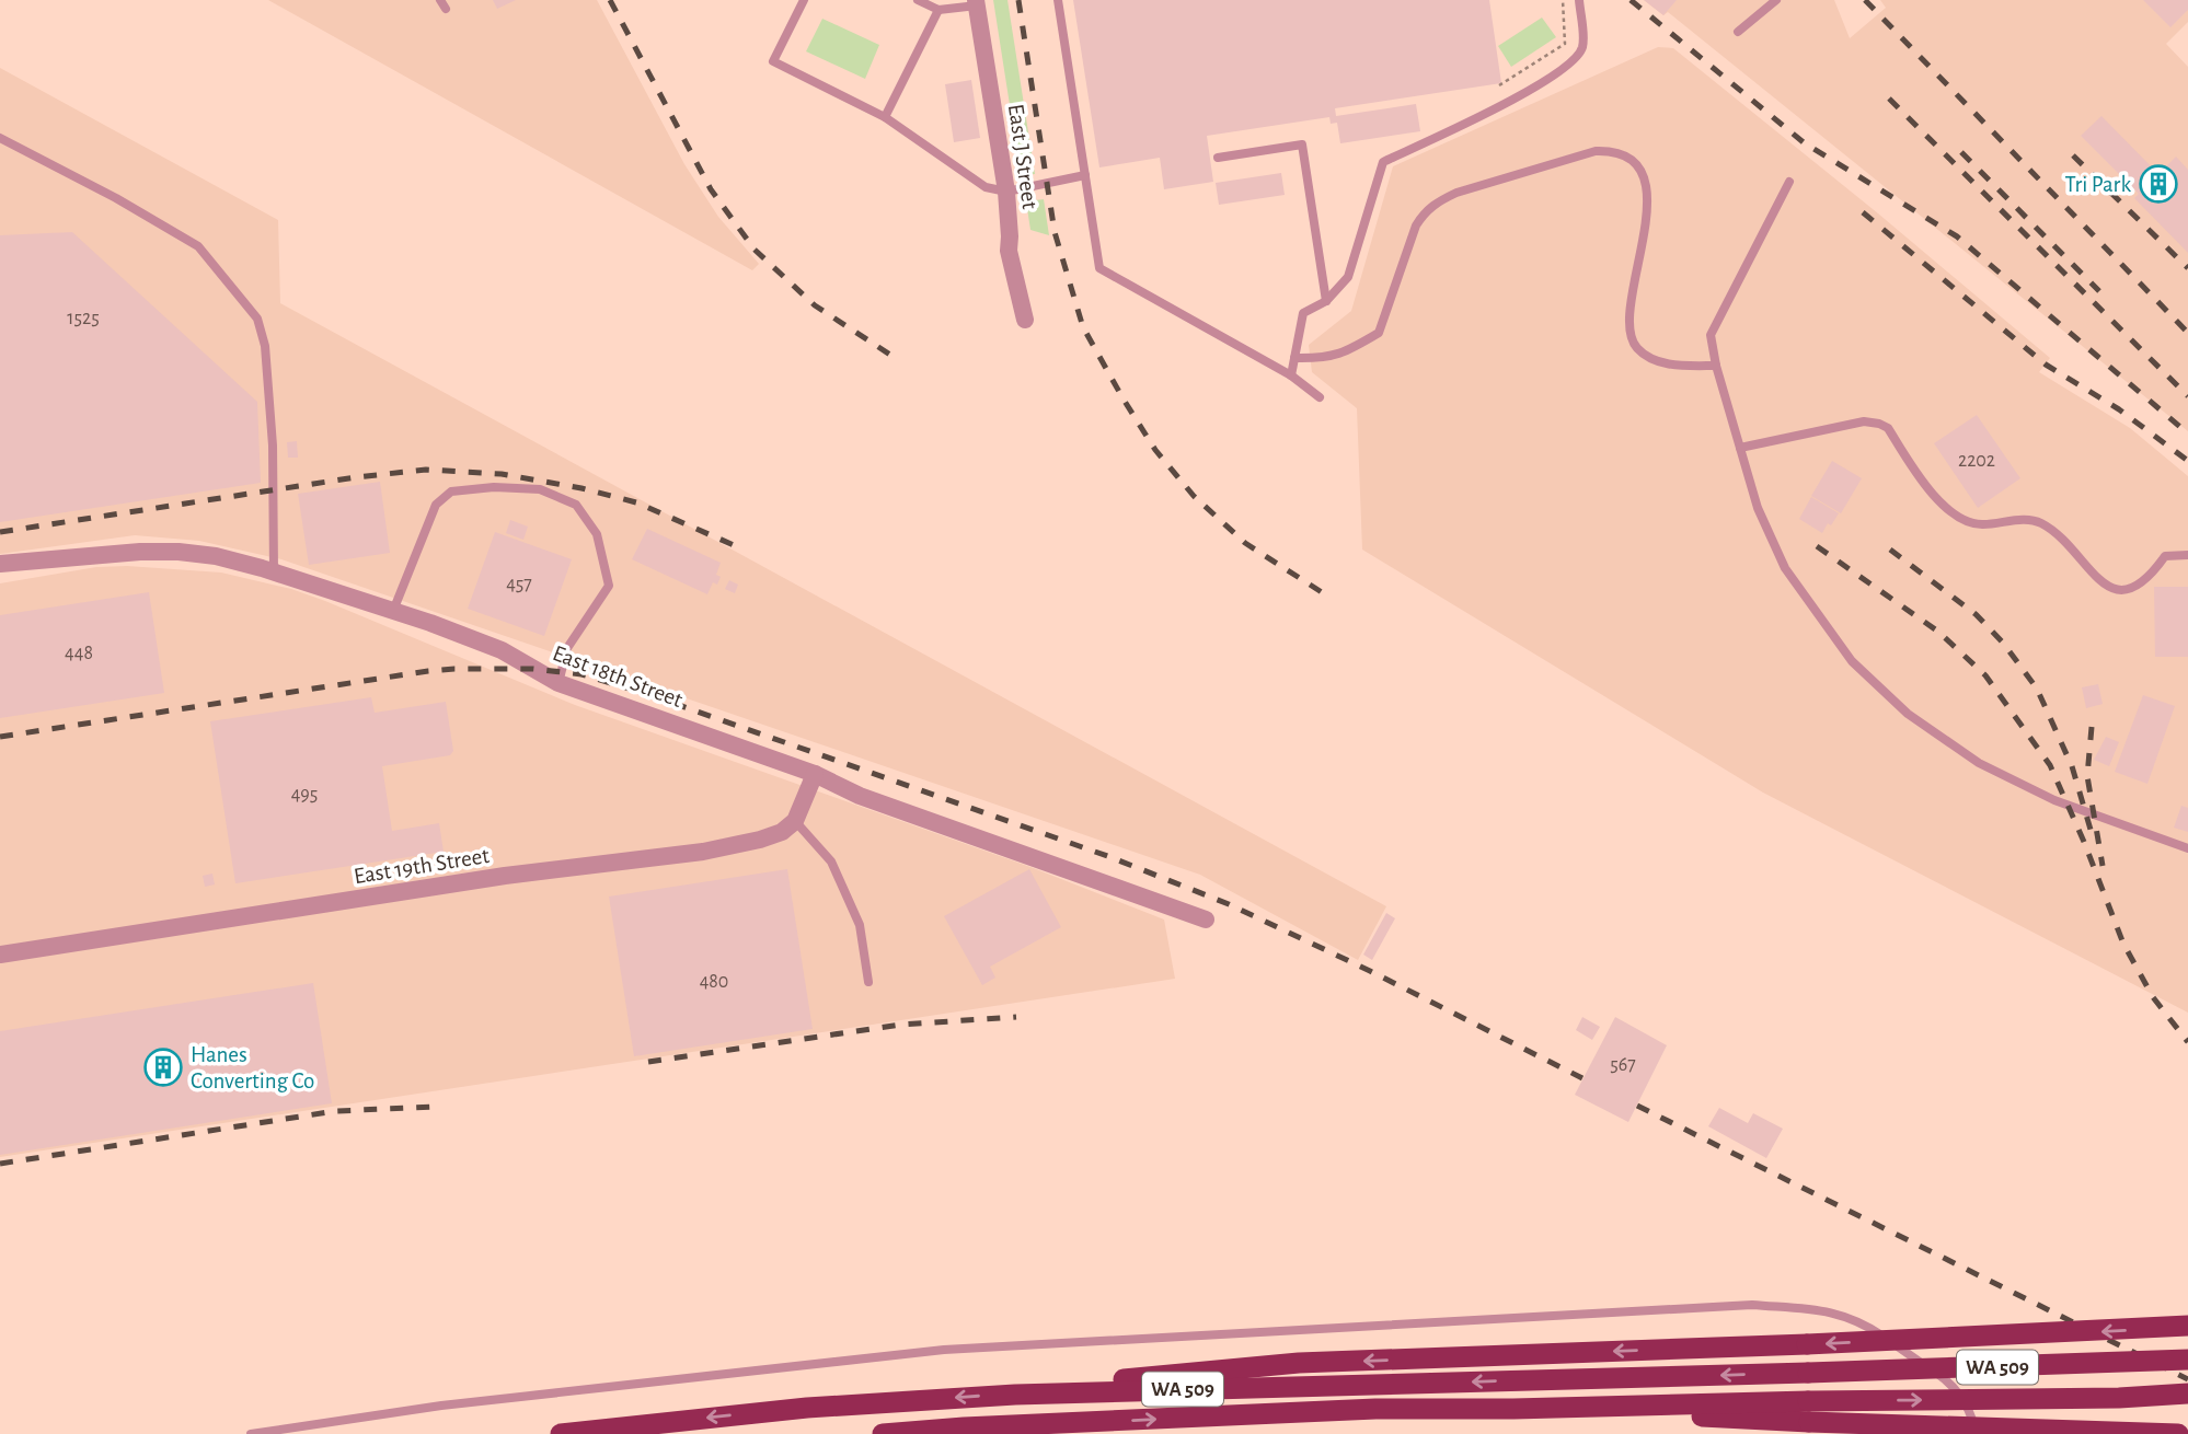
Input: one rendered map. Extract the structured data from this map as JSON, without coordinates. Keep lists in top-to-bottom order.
{
  "streets": {
    "highway": ["WA 509"],
    "street": ["East J Street", "East 18th Street", "East 19th Street"]
  },
  "places": {
    "building": ["Tri Park", "Hanes Converting Co"]
  },
  "house_numbers": [
    "1525",
    "2202",
    "457",
    "448",
    "495",
    "480",
    "567"
  ]
}
